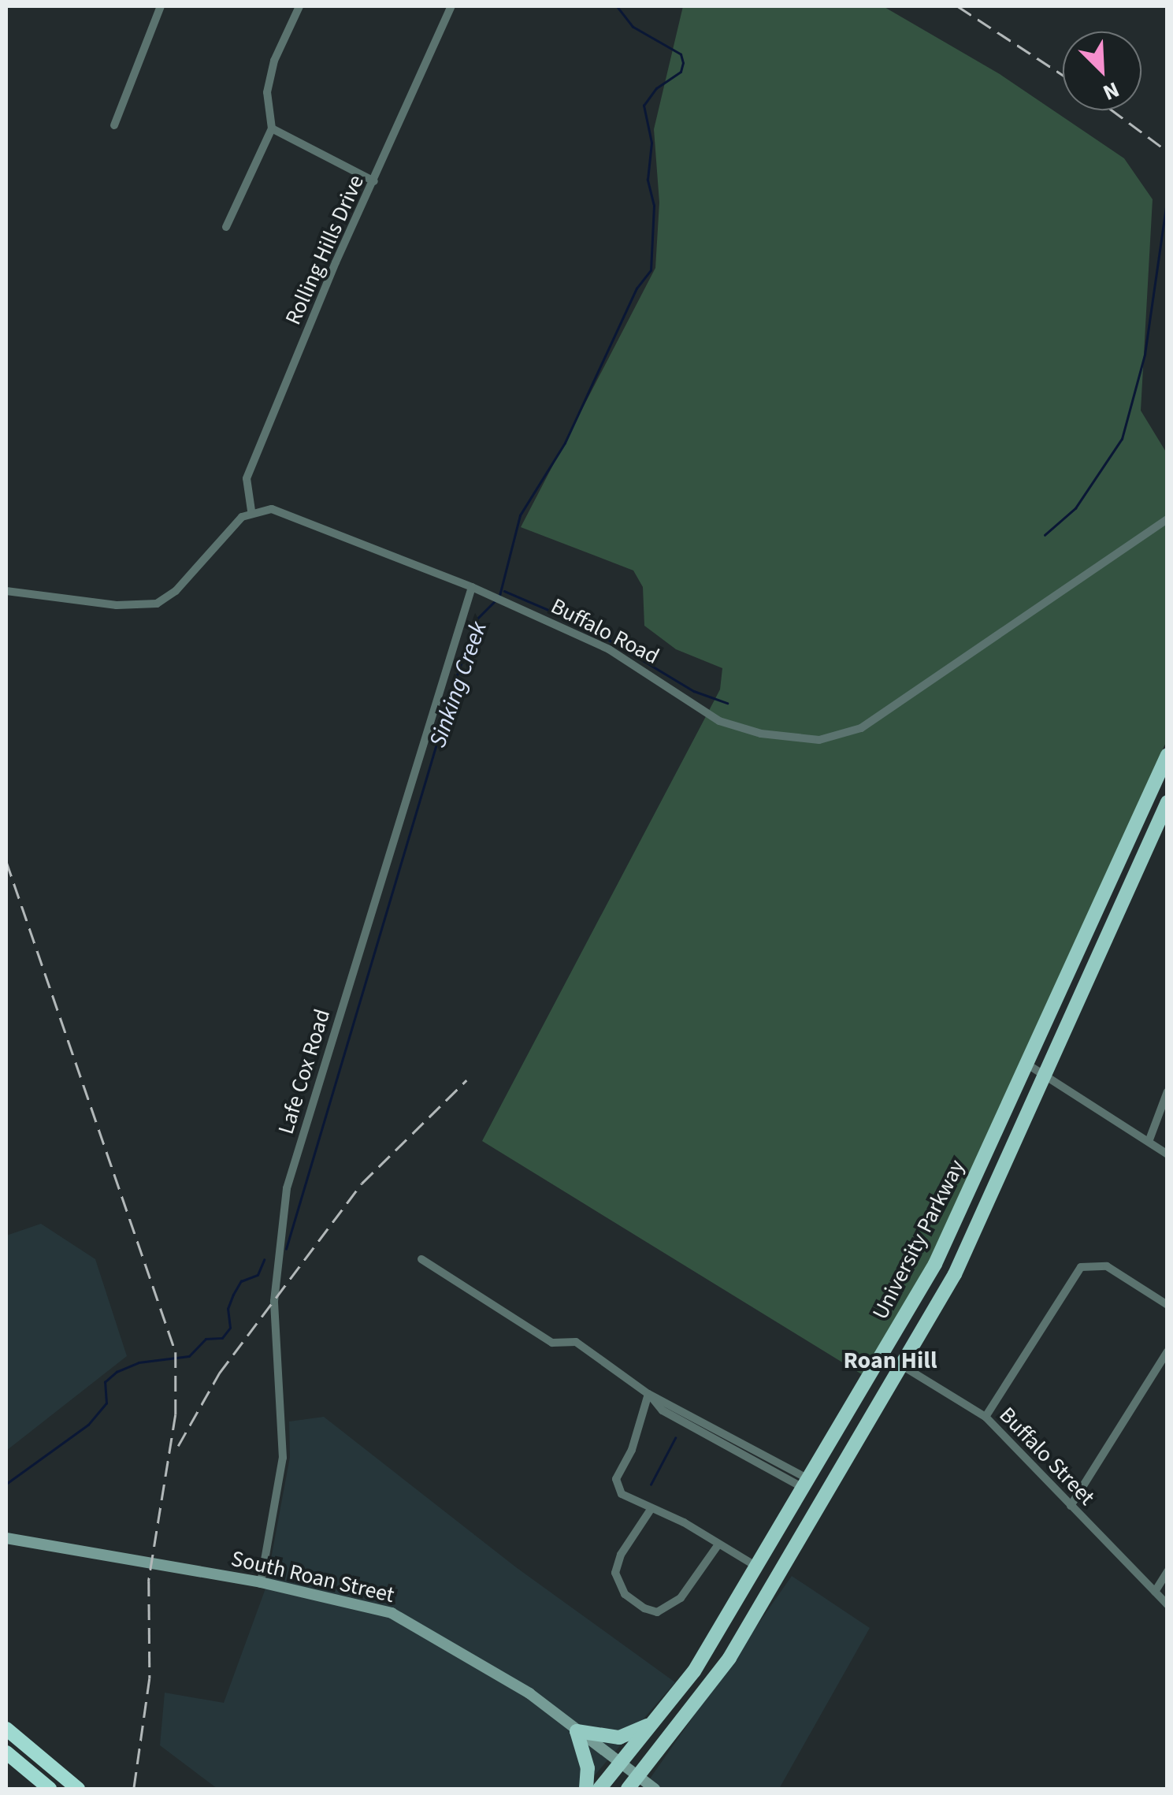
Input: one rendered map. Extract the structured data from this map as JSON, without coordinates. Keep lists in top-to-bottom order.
{
  "streets": {
    "highway": ["University Parkway"],
    "main road": ["South Roan Street"],
    "street": [
      "Rolling Hills Drive",
      "Buffalo Road",
      "Lafe Cox Road",
      "Buffalo Street"
    ]
  },
  "crossings": [
    ["Rolling Hills Drive", "Buffalo Road"],
    ["Buffalo Road", "Lafe Cox Road"],
    ["Lafe Cox Road", "South Roan Street"],
    ["University Parkway", "Buffalo Street"],
    ["University Parkway", "South Roan Street"]
  ],
  "districts": ["Roan Hill"],
  "water": ["Sinking Creek"],
  "north": "bottom right"
}
